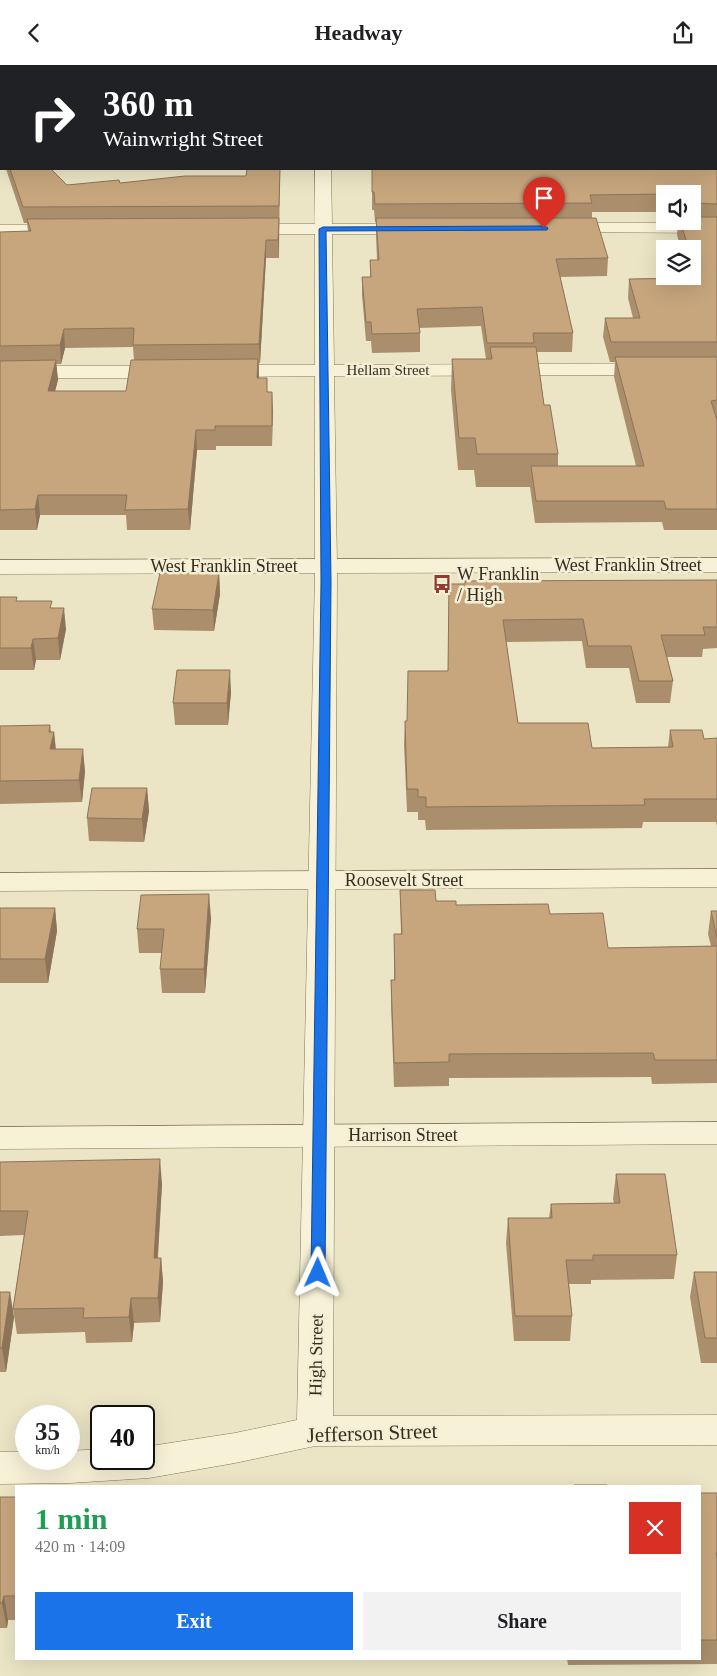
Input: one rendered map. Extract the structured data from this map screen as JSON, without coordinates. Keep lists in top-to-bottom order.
{
  "streets": {
    "street": [
      "Hellam Street",
      "West Franklin Street",
      "Roosevelt Street",
      "Harrison Street",
      "High Street",
      "Jefferson Street"
    ]
  },
  "crossings": [
    ["Hellam Street", "High Street"],
    ["West Franklin Street", "High Street"],
    ["Roosevelt Street", "High Street"],
    ["Harrison Street", "High Street"],
    ["High Street", "Jefferson Street"]
  ],
  "places": {
    "bus stop": ["W Franklin / High"]
  },
  "page": {
    "header": "Headway",
    "turn": ["360 m", "Wainwright Street"],
    "speed": "35 km/h",
    "limit": "40",
    "heading": ["1 min", "420 m · 14:09"],
    "buttons": ["Exit", "Share"]
  }
}
